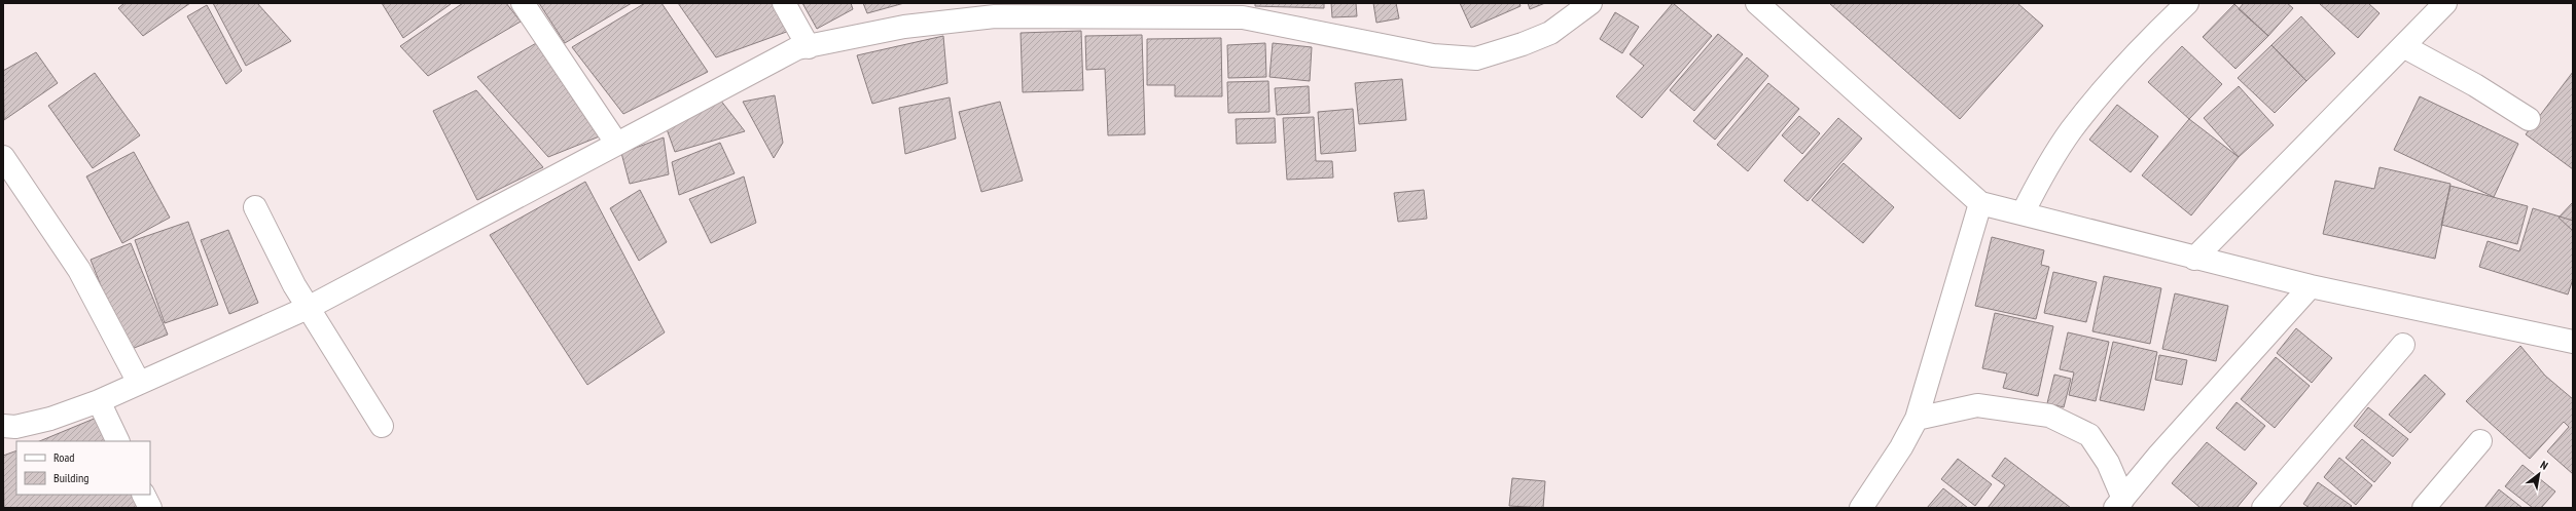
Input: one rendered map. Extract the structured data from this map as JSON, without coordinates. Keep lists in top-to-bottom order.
{
  "legend": ["Road", "Building"],
  "north": "top right"
}
